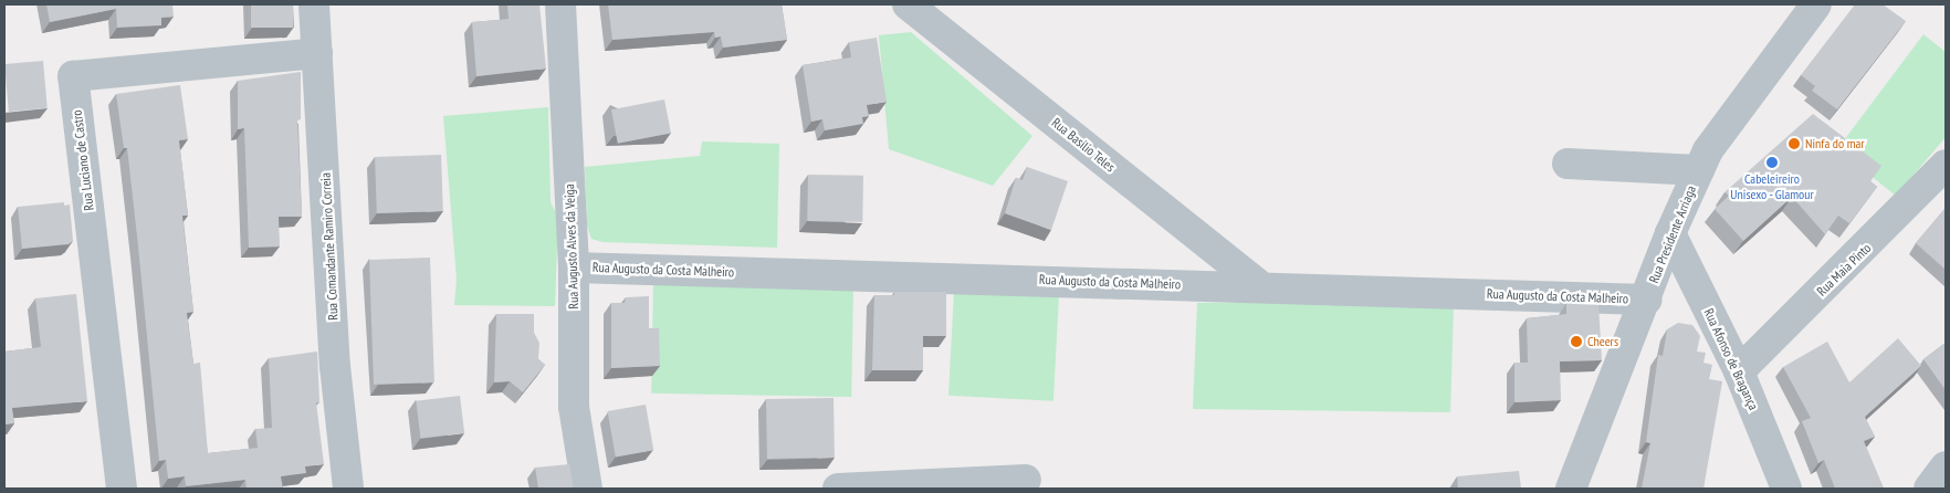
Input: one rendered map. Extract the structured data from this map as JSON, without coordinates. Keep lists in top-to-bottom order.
{
  "streets": {
    "street": [
      "Rua Basílio Teles",
      "Rua Luciano de Castro",
      "Rua Presidente Arriaga",
      "Rua Comandante Ramiro Correia",
      "Rua Augusto Alves da Veiga",
      "Rua Augusto da Costa Malheiro",
      "Rua Maia Pinto",
      "Rua Afonso de Bragança"
    ]
  },
  "crossings": [
    ["Rua Basílio Teles", "Rua Augusto da Costa Malheiro"],
    ["Rua Luciano de Castro", "Rua Comandante Ramiro Correia"],
    ["Rua Presidente Arriaga", "Rua Augusto da Costa Malheiro"],
    ["Rua Presidente Arriaga", "Rua Afonso de Bragança"],
    ["Rua Augusto Alves da Veiga", "Rua Augusto da Costa Malheiro"],
    ["Rua Maia Pinto", "Rua Afonso de Bragança"]
  ],
  "places": ["Ninfa do mar", "Cabeleireiro Unisexo - Glamour", "Cheers"]
}
